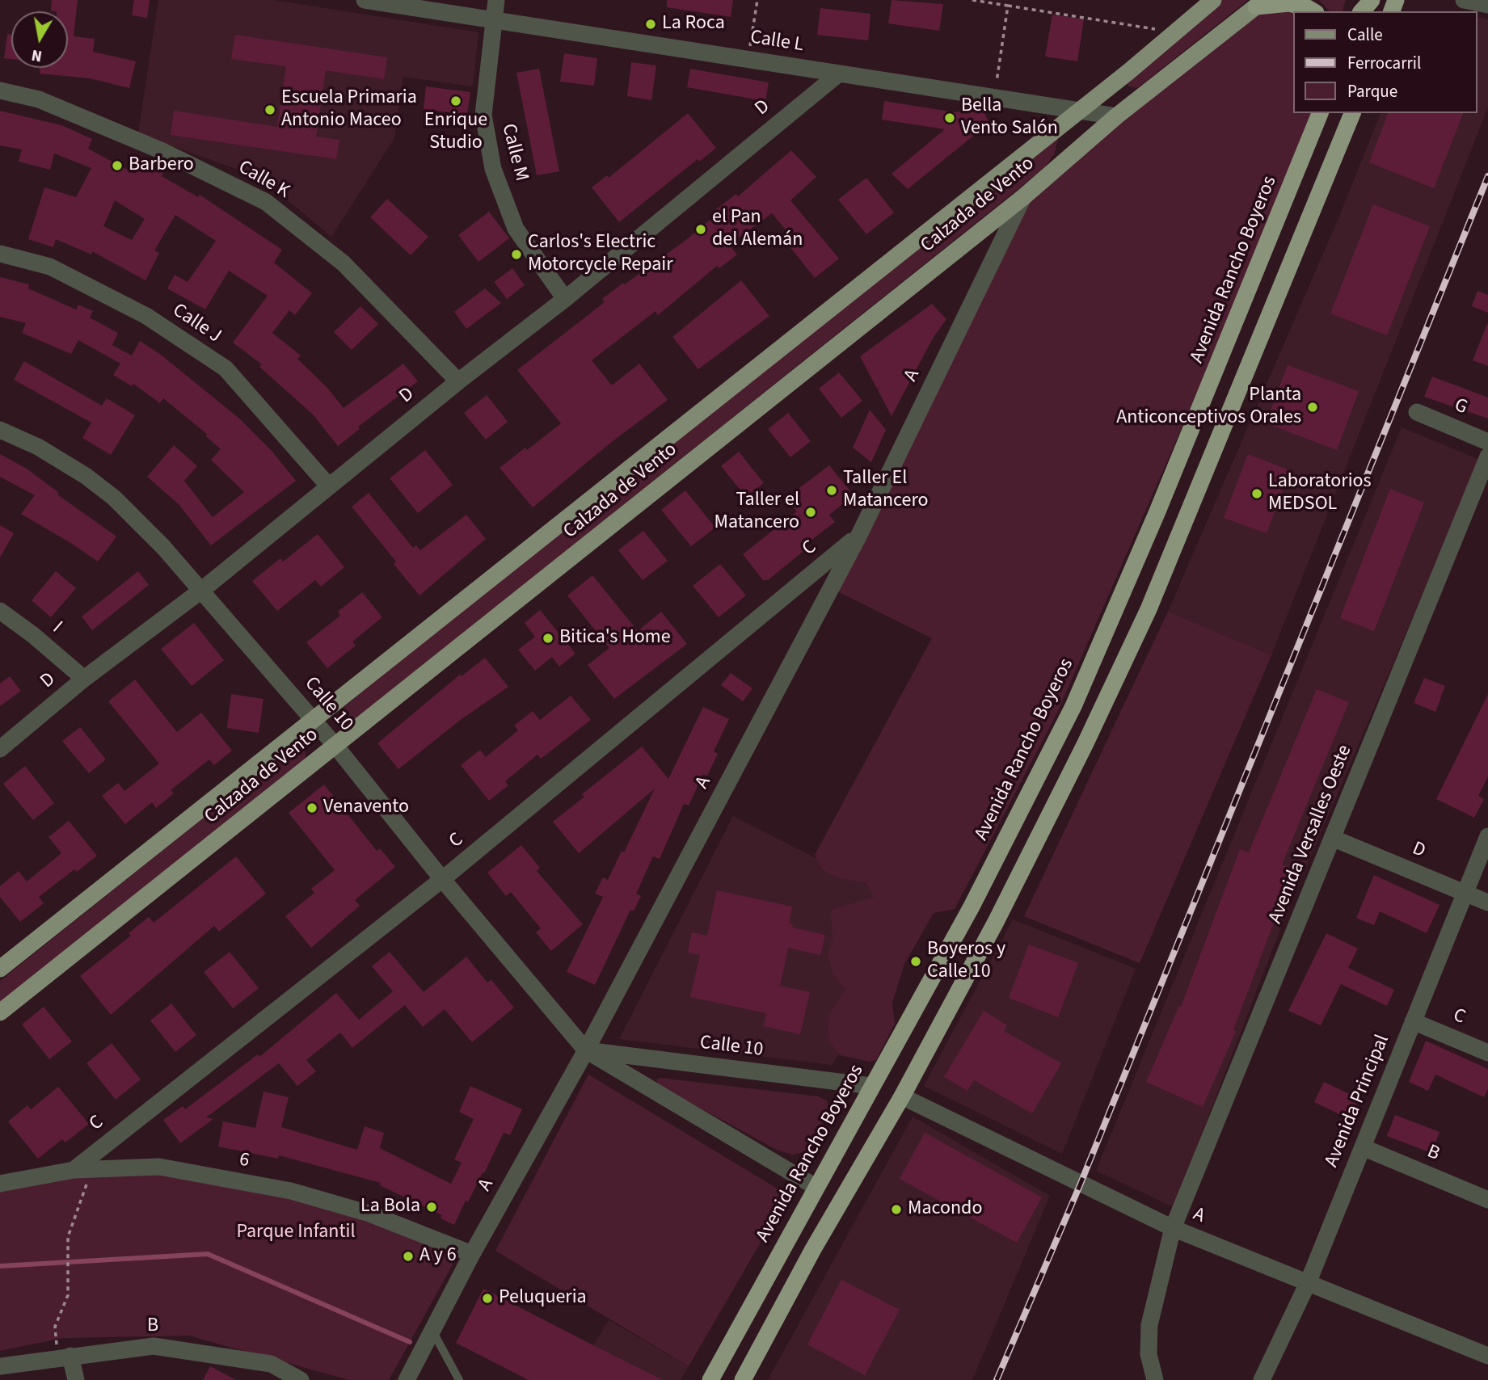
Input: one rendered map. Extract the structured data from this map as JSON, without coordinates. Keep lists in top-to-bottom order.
{
  "streets": {
    "highway": ["Avenida Rancho Boyeros"],
    "main road": ["Calzada de Vento"],
    "street": [
      "Calle L",
      "D",
      "Calle M",
      "Calle K",
      "Calle J",
      "A",
      "G",
      "C",
      "I",
      "Calle 10",
      "Avenida Versalles Oeste",
      "Avenida Principal",
      "B",
      "6"
    ]
  },
  "crossings": [
    ["Calle L", "D"],
    ["Calle L", "Calle M"],
    ["Calle L", "Calzada de Vento"],
    ["D", "Calle M"],
    ["D", "Calle K"],
    ["D", "Calle J"],
    ["D", "I"],
    ["D", "Calle 10"],
    ["D", "Avenida Versalles Oeste"],
    ["D", "Avenida Principal"],
    ["Calzada de Vento", "A"],
    ["Calzada de Vento", "Calle 10"],
    ["Avenida Rancho Boyeros", "Calle 10"],
    ["A", "C"],
    ["A", "Calle 10"],
    ["A", "Avenida Versalles Oeste"],
    ["A", "Avenida Principal"],
    ["A", "6"],
    ["C", "Calle 10"],
    ["C", "Avenida Principal"],
    ["C", "6"],
    ["Avenida Principal", "B"]
  ],
  "parks": ["Parque Infantil"],
  "places": [
    "La Roca",
    "Enrique Studio",
    "Escuela Primaria Antonio Maceo",
    "Bella Vento Salón",
    "Barbero",
    "el Pan del Alemán",
    "Carlos's Electric Motorcycle Repair",
    "Planta Anticonceptivos Orales",
    "Taller El Matancero",
    "Laboratorios MEDSOL",
    "Taller el Matancero",
    "Bitica's Home",
    "Venavento",
    "Boyeros y Calle 10",
    "La Bola",
    "Macondo",
    "A y 6",
    "Peluqueria"
  ],
  "legend": ["Calle", "Ferrocarril", "Parque"],
  "north": "bottom"
}
